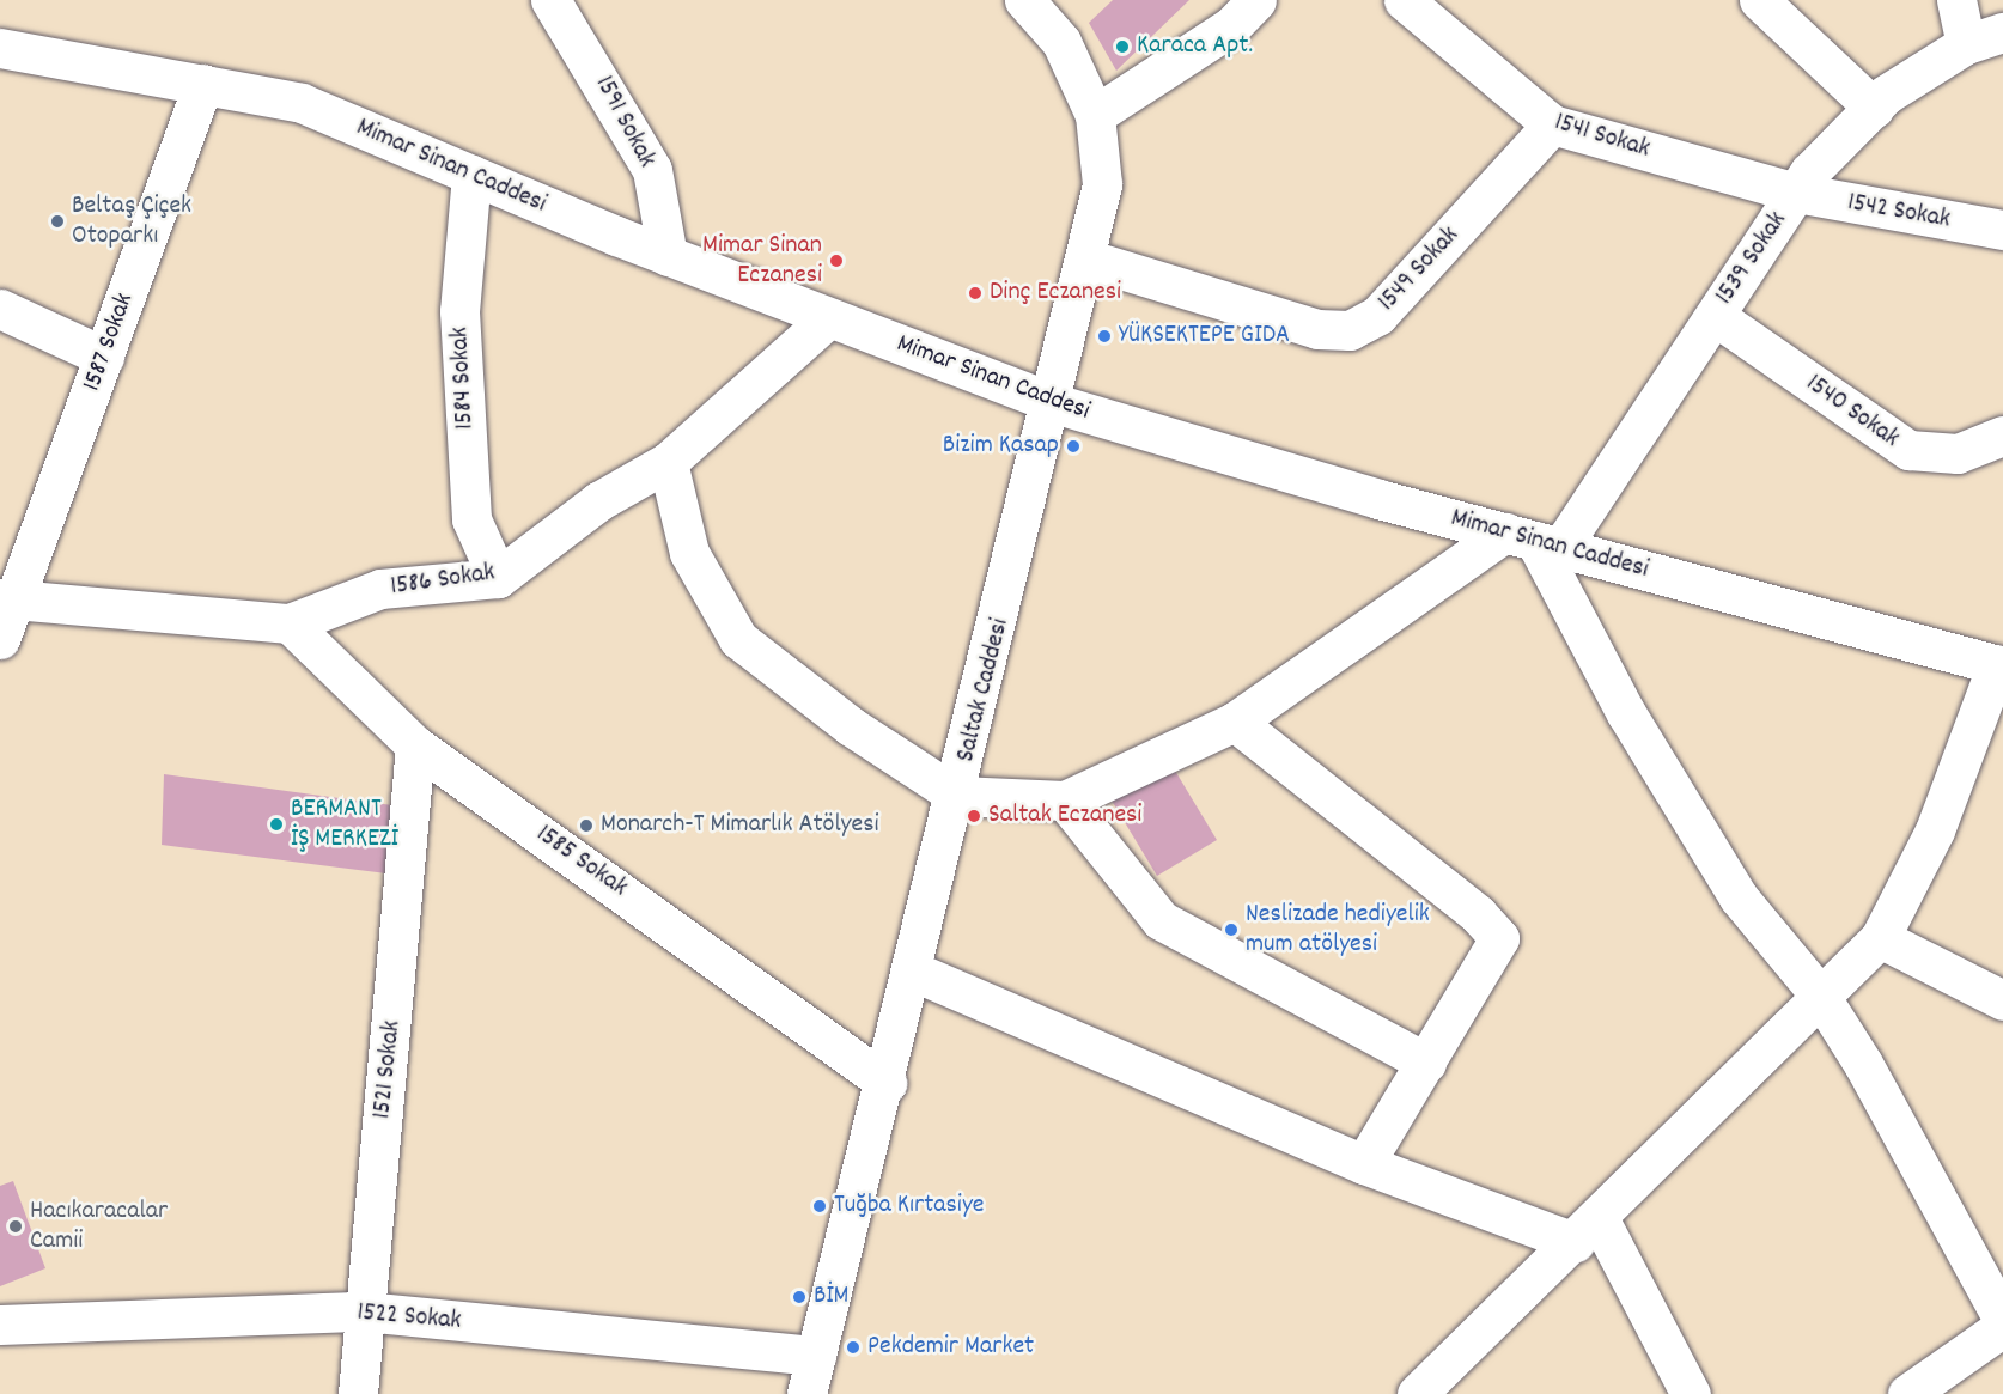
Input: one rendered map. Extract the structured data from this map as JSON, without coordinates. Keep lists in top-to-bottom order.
{
  "streets": {
    "street": [
      "1591 Sokak",
      "1541 Sokak",
      "Mimar Sinan Caddesi",
      "1542 Sokak",
      "1539 Sokak",
      "1549 Sokak",
      "1587 Sokak",
      "1584 Sokak",
      "1540 Sokak",
      "1586 Sokak",
      "Saltak Caddesi",
      "1585 Sokak",
      "1521 Sokak",
      "1522 Sokak"
    ]
  },
  "crossings": [
    ["1591 Sokak", "Mimar Sinan Caddesi"],
    ["1541 Sokak", "1542 Sokak"],
    ["1541 Sokak", "1539 Sokak"],
    ["1541 Sokak", "1549 Sokak"],
    ["Mimar Sinan Caddesi", "1539 Sokak"],
    ["Mimar Sinan Caddesi", "1587 Sokak"],
    ["Mimar Sinan Caddesi", "1584 Sokak"],
    ["Mimar Sinan Caddesi", "1586 Sokak"],
    ["Mimar Sinan Caddesi", "Saltak Caddesi"],
    ["1542 Sokak", "1539 Sokak"],
    ["1539 Sokak", "1540 Sokak"],
    ["1549 Sokak", "Saltak Caddesi"],
    ["1587 Sokak", "1586 Sokak"],
    ["1584 Sokak", "1586 Sokak"],
    ["1586 Sokak", "1585 Sokak"],
    ["Saltak Caddesi", "1585 Sokak"],
    ["Saltak Caddesi", "1522 Sokak"],
    ["1585 Sokak", "1521 Sokak"],
    ["1521 Sokak", "1522 Sokak"]
  ],
  "places": [
    "Karaca Apt.",
    "Beltaş Çiçek Otoparkı",
    "Mimar Sinan Eczanesi",
    "Dinç Eczanesi",
    "YÜKSEKTEPE GIDA",
    "Bizim Kasap",
    "Saltak Eczanesi",
    "BERMANT İŞ MERKEZİ",
    "Monarch-T Mimarlık Atölyesi",
    "Neslizade hediyelik mum atölyesi",
    "Tuğba Kırtasiye",
    "Hacıkaracalar Camii",
    "BİM",
    "Pekdemir Market"
  ]
}
